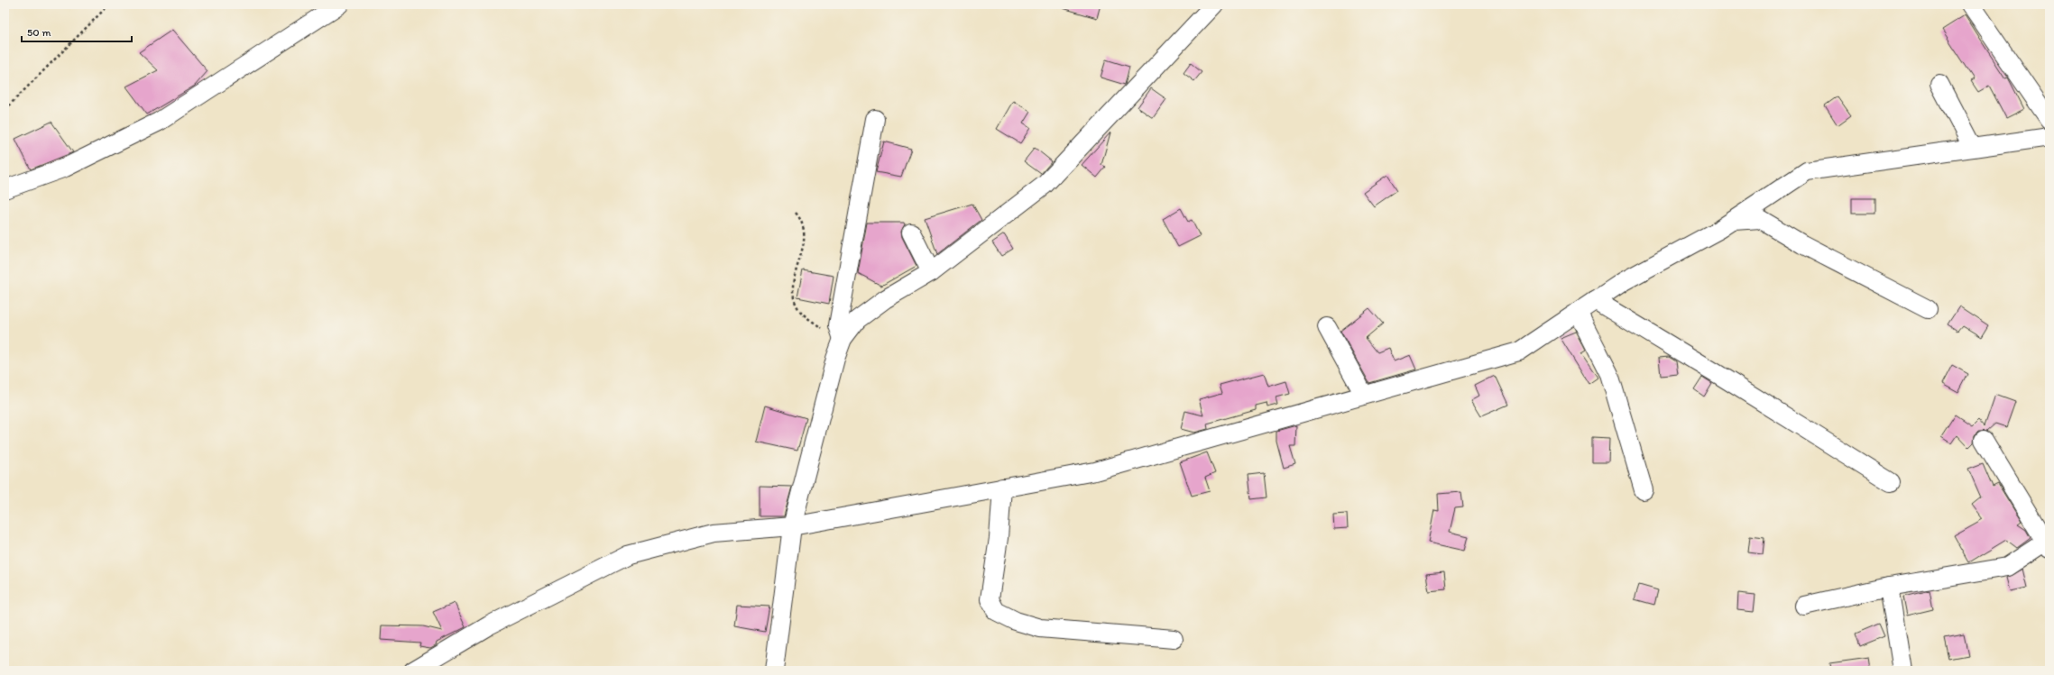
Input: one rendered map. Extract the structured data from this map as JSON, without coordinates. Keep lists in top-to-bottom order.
{
  "scale_bar": "50 m"
}
